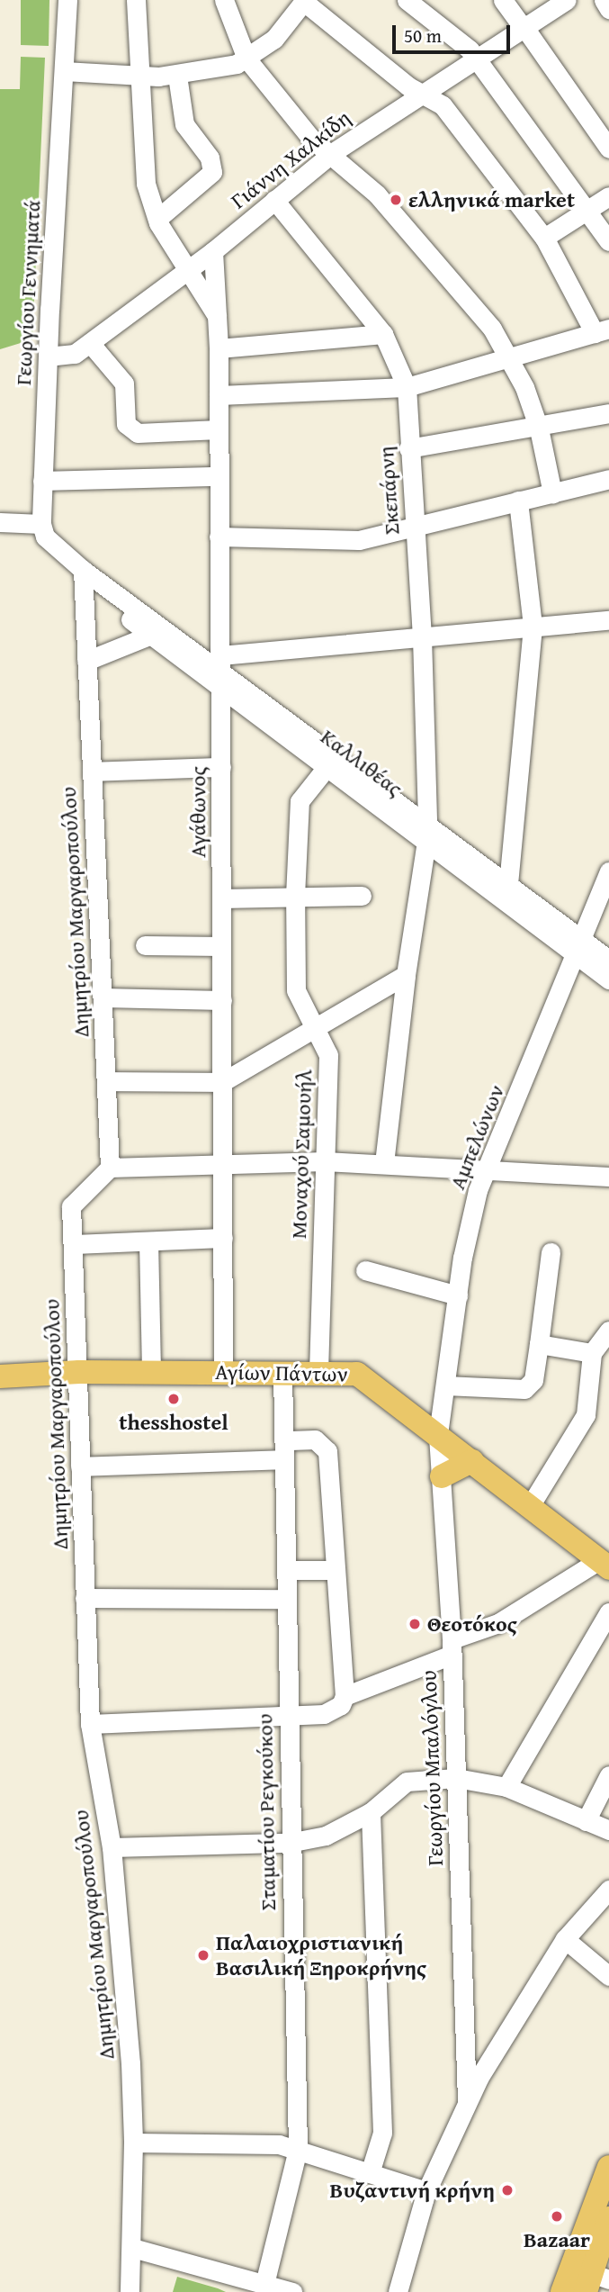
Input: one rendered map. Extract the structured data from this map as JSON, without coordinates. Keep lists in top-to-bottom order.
{
  "streets": {
    "main road": ["Αγίων Πάντων"],
    "street": [
      "Γιάννη Χαλκίδη",
      "Γεωργίου Γεννηματά",
      "Σκεπάρνη",
      "Καλλιθέας",
      "Αγάθωνος",
      "Δημητρίου Μαργαροπούλου",
      "Αμπελώνων",
      "Μοναχού Σαμουήλ",
      "Γεωργίου Μπαλόγλου",
      "Σταματίου Ρεγκούκου"
    ]
  },
  "crossings": [
    ["Γιάννη Χαλκίδη", "Γεωργίου Γεννηματά"],
    ["Γιάννη Χαλκίδη", "Σκεπάρνη"],
    ["Γιάννη Χαλκίδη", "Αγάθωνος"],
    ["Σκεπάρνη", "Καλλιθέας"],
    ["Καλλιθέας", "Αγάθωνος"],
    ["Καλλιθέας", "Δημητρίου Μαργαροπούλου"],
    ["Καλλιθέας", "Αμπελώνων"],
    ["Καλλιθέας", "Μοναχού Σαμουήλ"],
    ["Αγάθωνος", "Αγίων Πάντων"],
    ["Δημητρίου Μαργαροπούλου", "Αγίων Πάντων"],
    ["Αμπελώνων", "Αγίων Πάντων"],
    ["Αμπελώνων", "Γεωργίου Μπαλόγλου"],
    ["Μοναχού Σαμουήλ", "Αγίων Πάντων"],
    ["Αγίων Πάντων", "Γεωργίου Μπαλόγλου"],
    ["Αγίων Πάντων", "Σταματίου Ρεγκούκου"]
  ],
  "places": [
    "ελληνικά market",
    "thesshostel",
    "Θεοτόκος",
    "Παλαιοχριστιανική Βασιλική Ξηροκρήνης",
    "Βυζαντινή κρήνη",
    "Bazaar"
  ],
  "scale_bar": "50 m"
}
